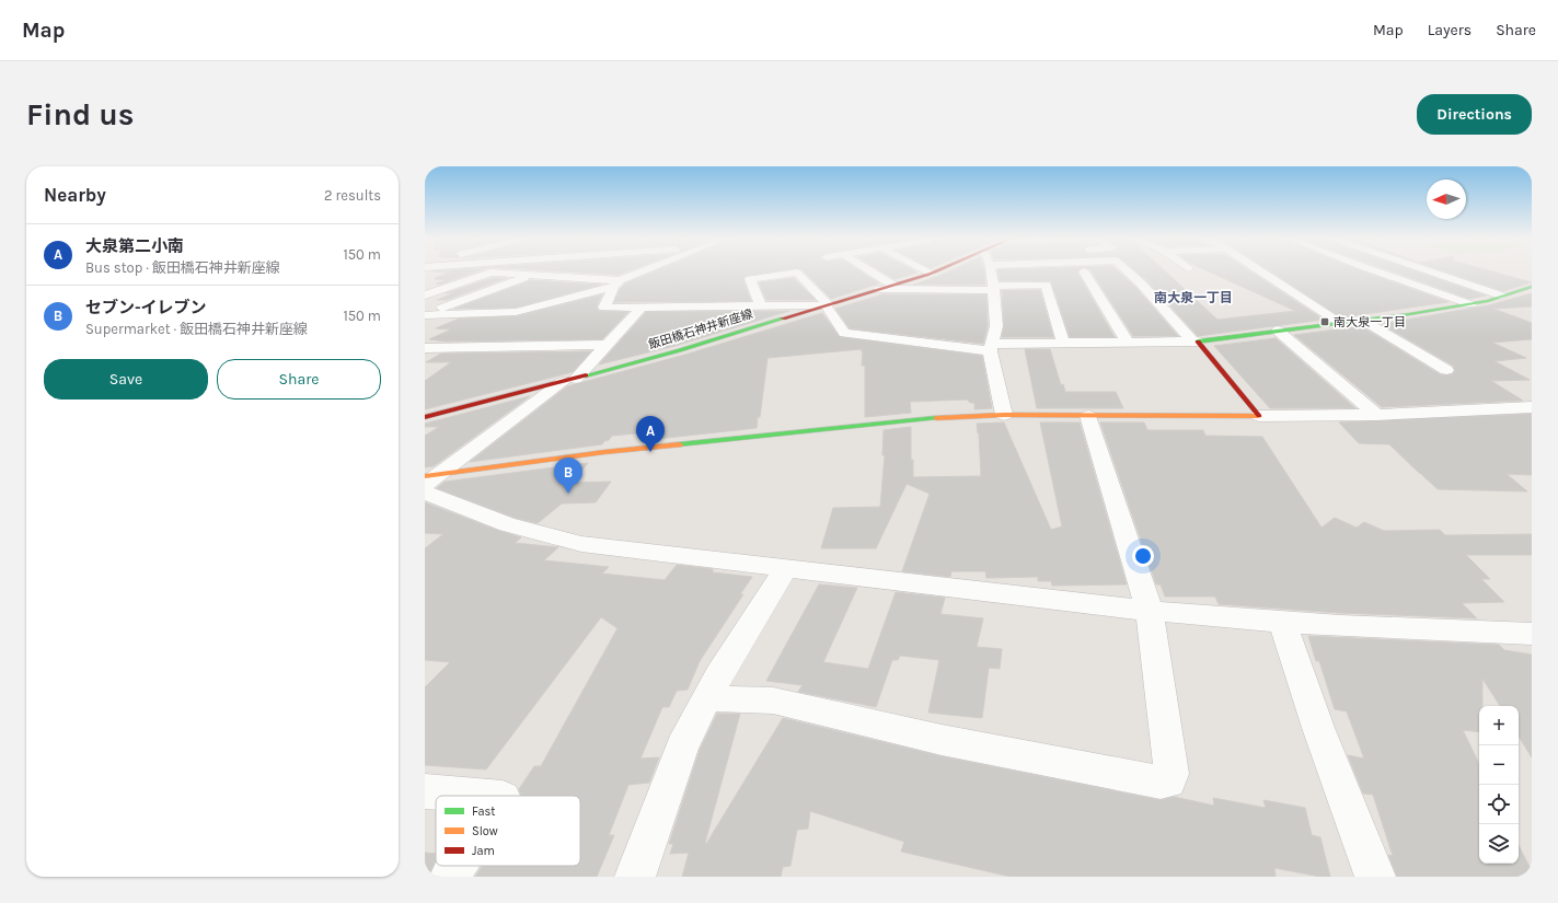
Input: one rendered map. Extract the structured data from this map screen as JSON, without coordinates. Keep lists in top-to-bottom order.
{
  "streets": {
    "street": ["飯田橋石神井新座線"]
  },
  "districts": ["南大泉一丁目"],
  "places": {
    "transit": ["南大泉一丁目"]
  },
  "legend": ["Fast", "Slow", "Jam"],
  "north": "left",
  "page": {
    "header": "Map",
    "nav": ["Map", "Layers", "Share"],
    "buttons": [
      "Directions",
      ["Save", "Share"]
    ],
    "title": "Find us",
    "heading": ["Nearby", "2 results"],
    "list": [
      {
        "mark": "A",
        "name": "大泉第二小南",
        "note": "Bus stop · 飯田橋石神井新座線",
        "value": "150 m"
      },
      {
        "mark": "B",
        "name": "セブン-イレブン",
        "note": "Supermarket · 飯田橋石神井新座線",
        "value": "150 m"
      }
    ],
    "pins": ["A", "B"],
    "map_buttons": ["+", "−"]
  }
}
